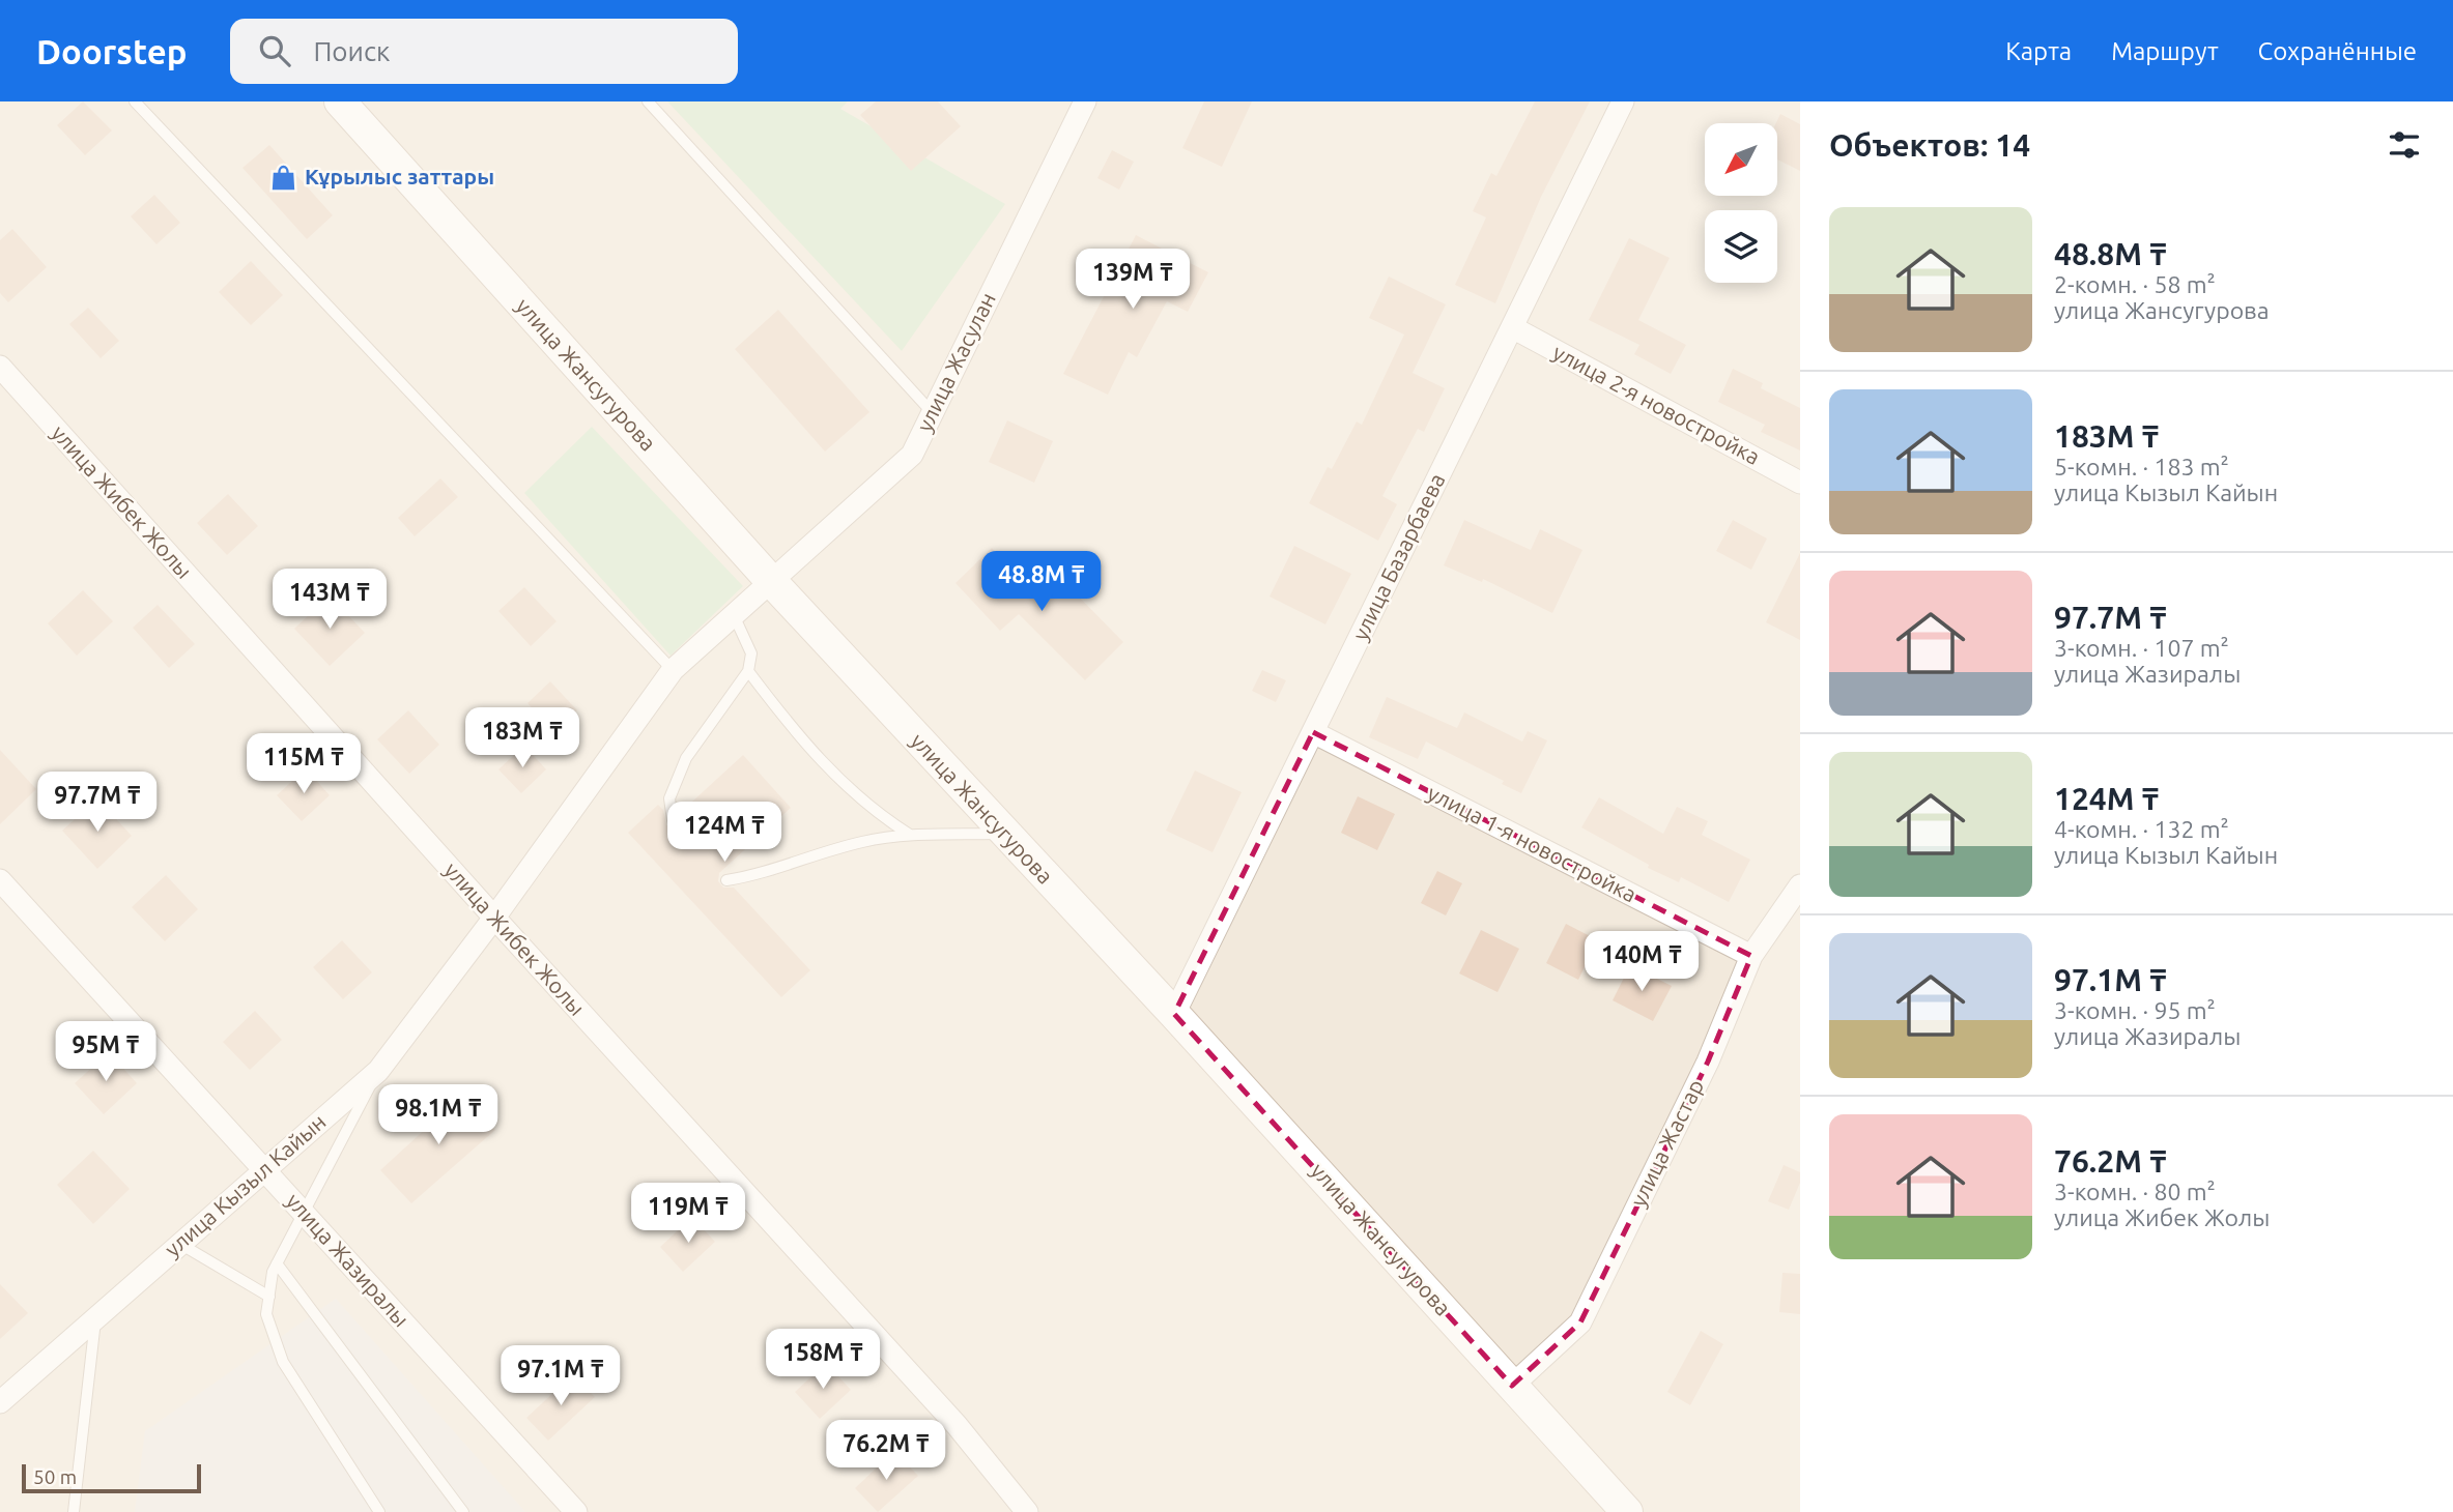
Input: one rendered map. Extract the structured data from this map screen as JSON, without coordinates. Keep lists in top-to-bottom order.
{
  "streets": {
    "main road": ["улица Жансугурова"],
    "street": [
      "улица Жасулан",
      "улица 2-я новостройка",
      "улица Жибек Жолы",
      "улица Базарбаева",
      "улица 1-я новостройка",
      "улица Жастар",
      "улица Кызыл Кайын",
      "улица Жазиралы"
    ]
  },
  "crossings": [
    ["улица Жасулан", "улица Жансугурова"],
    ["улица Жасулан", "улица Кызыл Кайын"],
    ["улица Жансугурова", "улица Базарбаева"],
    ["улица Жансугурова", "улица Жастар"],
    ["улица Жансугурова", "улица Кызыл Кайын"],
    ["улица 2-я новостройка", "улица Базарбаева"],
    ["улица Жибек Жолы", "улица Кызыл Кайын"],
    ["улица Базарбаева", "улица 1-я новостройка"],
    ["улица 1-я новостройка", "улица Жастар"],
    ["улица Кызыл Кайын", "улица Жазиралы"]
  ],
  "places": {
    "shop": ["Кұрылыс заттары"]
  },
  "scale_bar": "50 m",
  "north": "bottom left",
  "page": {
    "header": "Doorstep",
    "search": "Поиск",
    "nav": ["Карта", "Маршрут", "Сохранённые"],
    "heading": "Объектов: 14",
    "list": [
      {
        "name": "48.8M ₸",
        "note": "2-комн. · 58 m² · улица Жансугурова"
      },
      {
        "name": "183M ₸",
        "note": "5-комн. · 183 m² · улица Кызыл Кайын"
      },
      {
        "name": "97.7M ₸",
        "note": "3-комн. · 107 m² · улица Жазиралы"
      },
      {
        "name": "124M ₸",
        "note": "4-комн. · 132 m² · улица Кызыл Кайын"
      },
      {
        "name": "97.1M ₸",
        "note": "3-комн. · 95 m² · улица Жазиралы"
      },
      {
        "name": "76.2M ₸",
        "note": "3-комн. · 80 m² · улица Жибек Жолы"
      }
    ],
    "price": [
      "139M ₸",
      "48.8M ₸",
      "143M ₸",
      "183M ₸",
      "115M ₸",
      "97.7M ₸",
      "124M ₸",
      "140M ₸",
      "95M ₸",
      "98.1M ₸",
      "119M ₸",
      "158M ₸",
      "97.1M ₸",
      "76.2M ₸"
    ],
    "scale": "50 m"
  }
}
